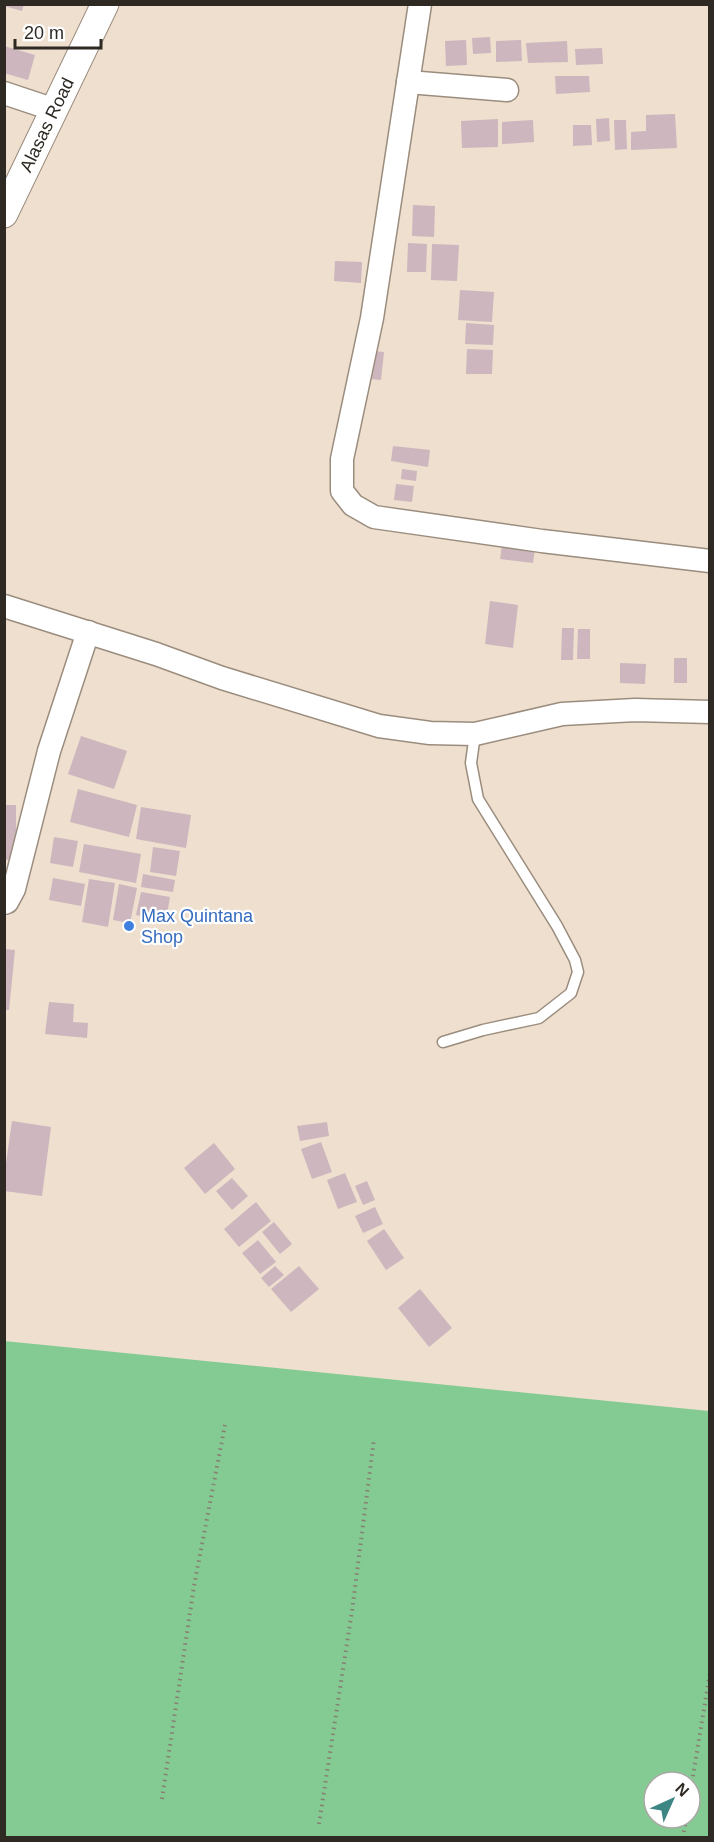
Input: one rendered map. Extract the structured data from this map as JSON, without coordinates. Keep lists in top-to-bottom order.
{
  "streets": {
    "street": ["Alasas Road"]
  },
  "places": ["Max Quintana Shop"],
  "scale_bar": "20 m",
  "north": "top right"
}
